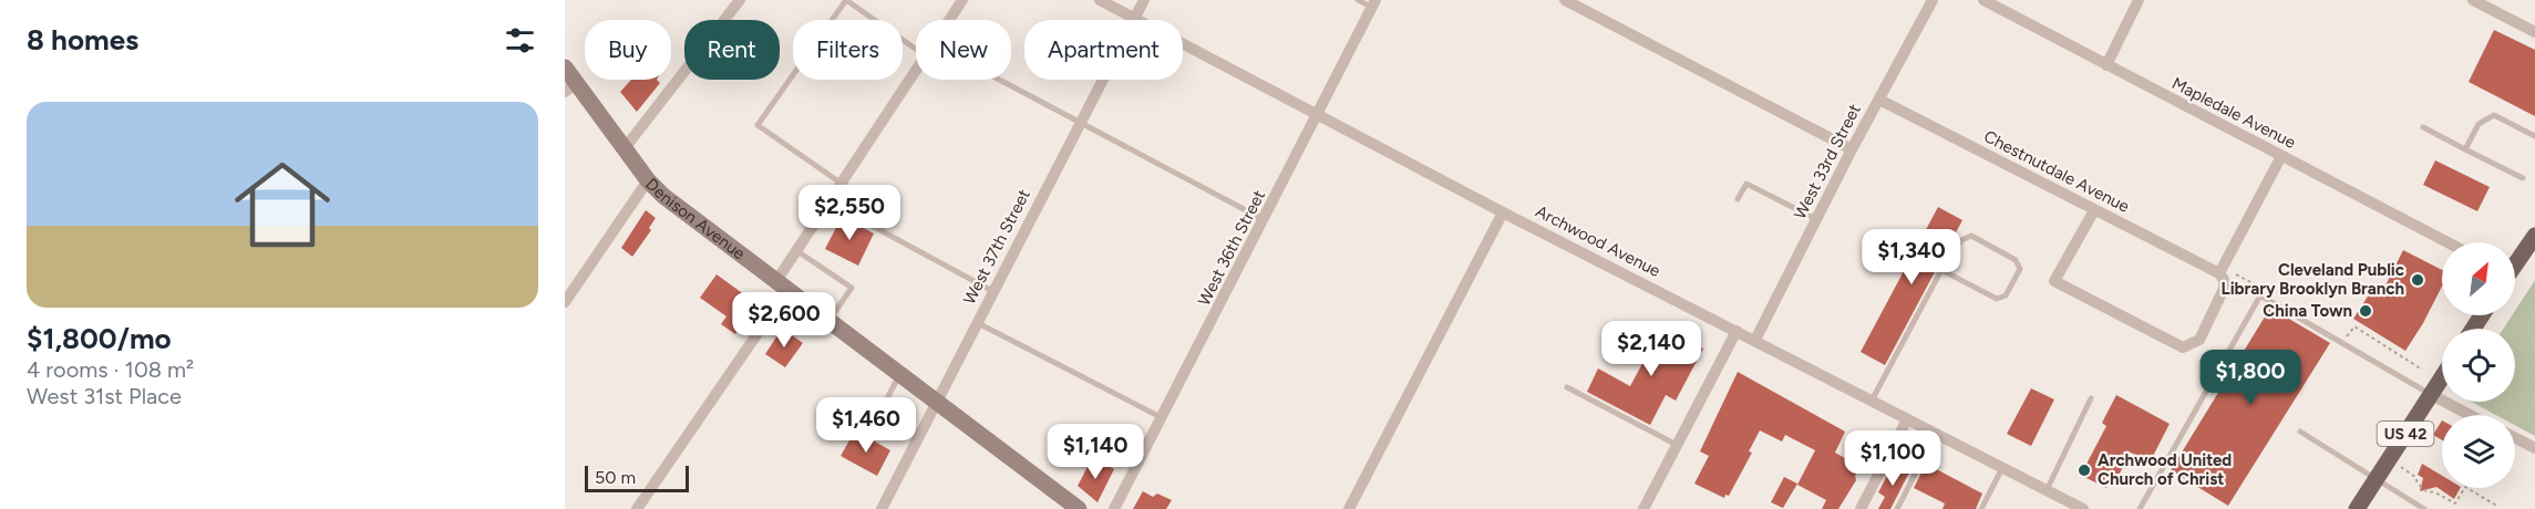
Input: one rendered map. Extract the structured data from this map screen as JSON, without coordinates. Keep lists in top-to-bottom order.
{
  "streets": {
    "main road": ["Denison Avenue", "US 42"],
    "street": [
      "Mapledale Avenue",
      "West 33rd Street",
      "Chestnutdale Avenue",
      "Archwood Avenue",
      "West 37th Street",
      "West 36th Street"
    ]
  },
  "crossings": [
    ["West 33rd Street", "Chestnutdale Avenue"],
    ["West 33rd Street", "Archwood Avenue"],
    ["Denison Avenue", "West 37th Street"],
    ["Archwood Avenue", "West 37th Street"],
    ["Archwood Avenue", "West 36th Street"]
  ],
  "places": ["Cleveland Public Library Brooklyn Branch", "China Town", "Archwood United Church of Christ"],
  "scale_bar": "50 m",
  "north": "top right",
  "page": {
    "heading": "8 homes",
    "chip": [
      "Buy",
      "Rent",
      "Filters",
      "New",
      "Apartment"
    ],
    "list": [
      {
        "name": "$1,800/mo",
        "note": "4 rooms · 108 m² · West 31st Place"
      }
    ],
    "price": [
      "$2,550",
      "$1,340",
      "$2,600",
      "$2,140",
      "$1,800",
      "$1,460",
      "$1,140",
      "$1,100"
    ],
    "scale": "50 m"
  }
}
